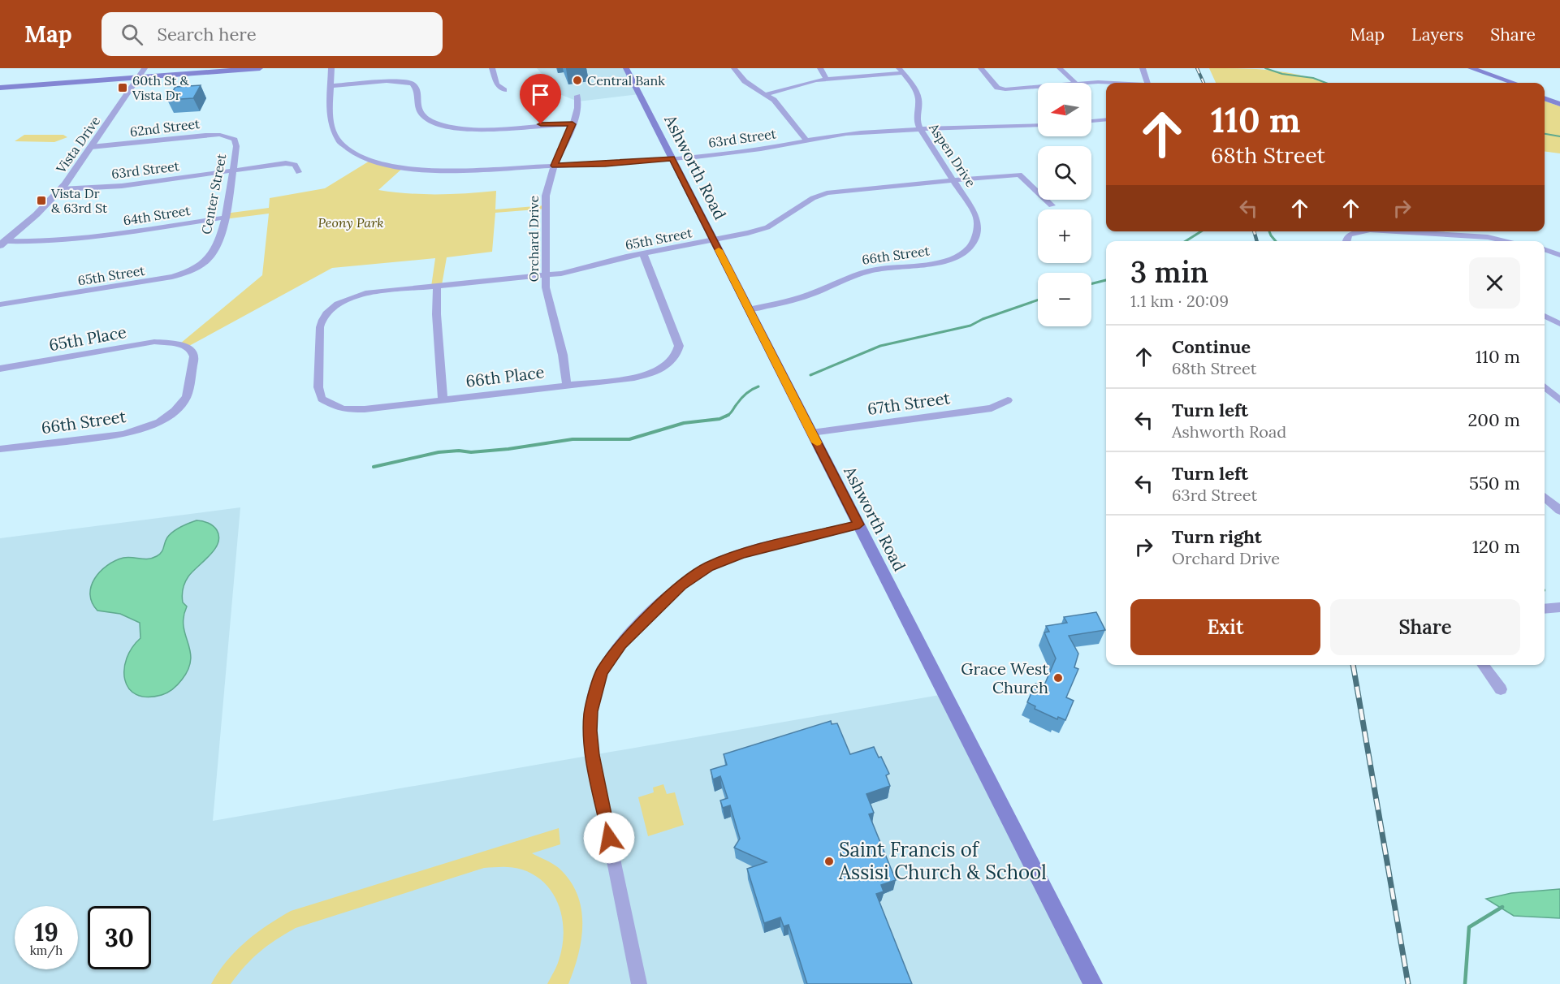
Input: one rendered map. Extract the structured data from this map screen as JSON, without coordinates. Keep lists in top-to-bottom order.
{
  "streets": {
    "main road": ["Ashworth Road"],
    "street": [
      "62nd Street",
      "63rd Street",
      "Vista Drive",
      "Aspen Drive",
      "Center Street",
      "64th Street",
      "Orchard Drive",
      "65th Street",
      "66th Street",
      "65th Place",
      "66th Place",
      "67th Street"
    ]
  },
  "crossings": [
    ["62nd Street", "Vista Drive"],
    ["62nd Street", "Center Street"],
    ["63rd Street", "Vista Drive"],
    ["63rd Street", "Aspen Drive"],
    ["63rd Street", "Ashworth Road"],
    ["63rd Street", "Center Street"],
    ["63rd Street", "Orchard Drive"],
    ["Vista Drive", "64th Street"],
    ["Aspen Drive", "65th Street"],
    ["Aspen Drive", "66th Street"],
    ["Ashworth Road", "65th Street"],
    ["Ashworth Road", "66th Street"],
    ["Ashworth Road", "67th Street"],
    ["Center Street", "64th Street"],
    ["Center Street", "65th Street"],
    ["Orchard Drive", "65th Street"],
    ["Orchard Drive", "66th Place"],
    ["65th Street", "66th Place"],
    ["66th Street", "65th Place"]
  ],
  "parks": ["Peony Park"],
  "places": {
    "other": ["Central Bank", "Grace West Church", "Saint Francis of Assisi Church & School"],
    "transit": ["60th St & Vista Dr", "Vista Dr & 63rd St"]
  },
  "north": "left",
  "page": {
    "header": "Map",
    "search": "Search here",
    "nav": ["Map", "Layers", "Share"],
    "map_buttons": ["+", "−"],
    "turn": ["110 m", "68th Street"],
    "heading": ["3 min", "1.1 km · 20:09"],
    "list": [
      {
        "name": "Continue",
        "note": "68th Street",
        "value": "110 m"
      },
      {
        "name": "Turn left",
        "note": "Ashworth Road",
        "value": "200 m"
      },
      {
        "name": "Turn left",
        "note": "63rd Street",
        "value": "550 m"
      },
      {
        "name": "Turn right",
        "note": "Orchard Drive",
        "value": "120 m"
      }
    ],
    "buttons": ["Exit", "Share"],
    "speed": "19 km/h",
    "limit": "30"
  }
}
